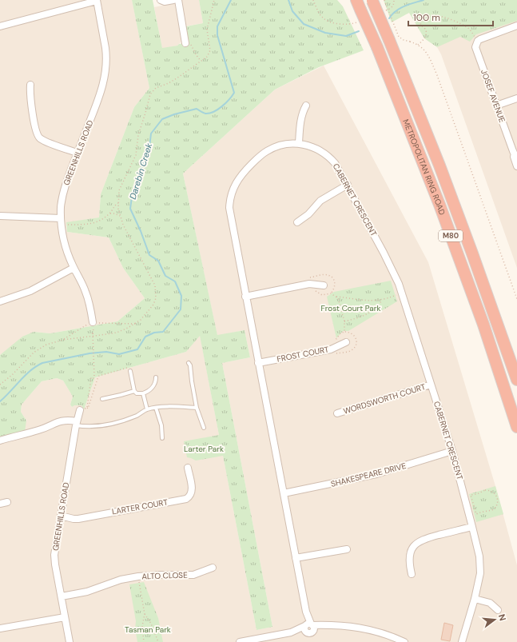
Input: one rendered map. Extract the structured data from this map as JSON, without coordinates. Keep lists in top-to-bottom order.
{
  "streets": {
    "highway": ["METROPOLITAN RING ROAD", "M80"],
    "street": [
      "JOSEF AVENUE",
      "GREENHILLS ROAD",
      "CABERNET CRESCENT",
      "FROST COURT",
      "WORDSWORTH COURT",
      "SHAKESPEARE DRIVE",
      "LARTER COURT",
      "ALTO CLOSE"
    ]
  },
  "crossings": [
    ["GREENHILLS ROAD", "LARTER COURT"],
    ["GREENHILLS ROAD", "ALTO CLOSE"],
    ["CABERNET CRESCENT", "FROST COURT"],
    ["CABERNET CRESCENT", "WORDSWORTH COURT"],
    ["CABERNET CRESCENT", "SHAKESPEARE DRIVE"]
  ],
  "water": ["Darebin Creek"],
  "parks": ["Frost Court Park", "Larter Park", "Tasman Park"],
  "scale_bar": "100 m",
  "north": "right"
}
